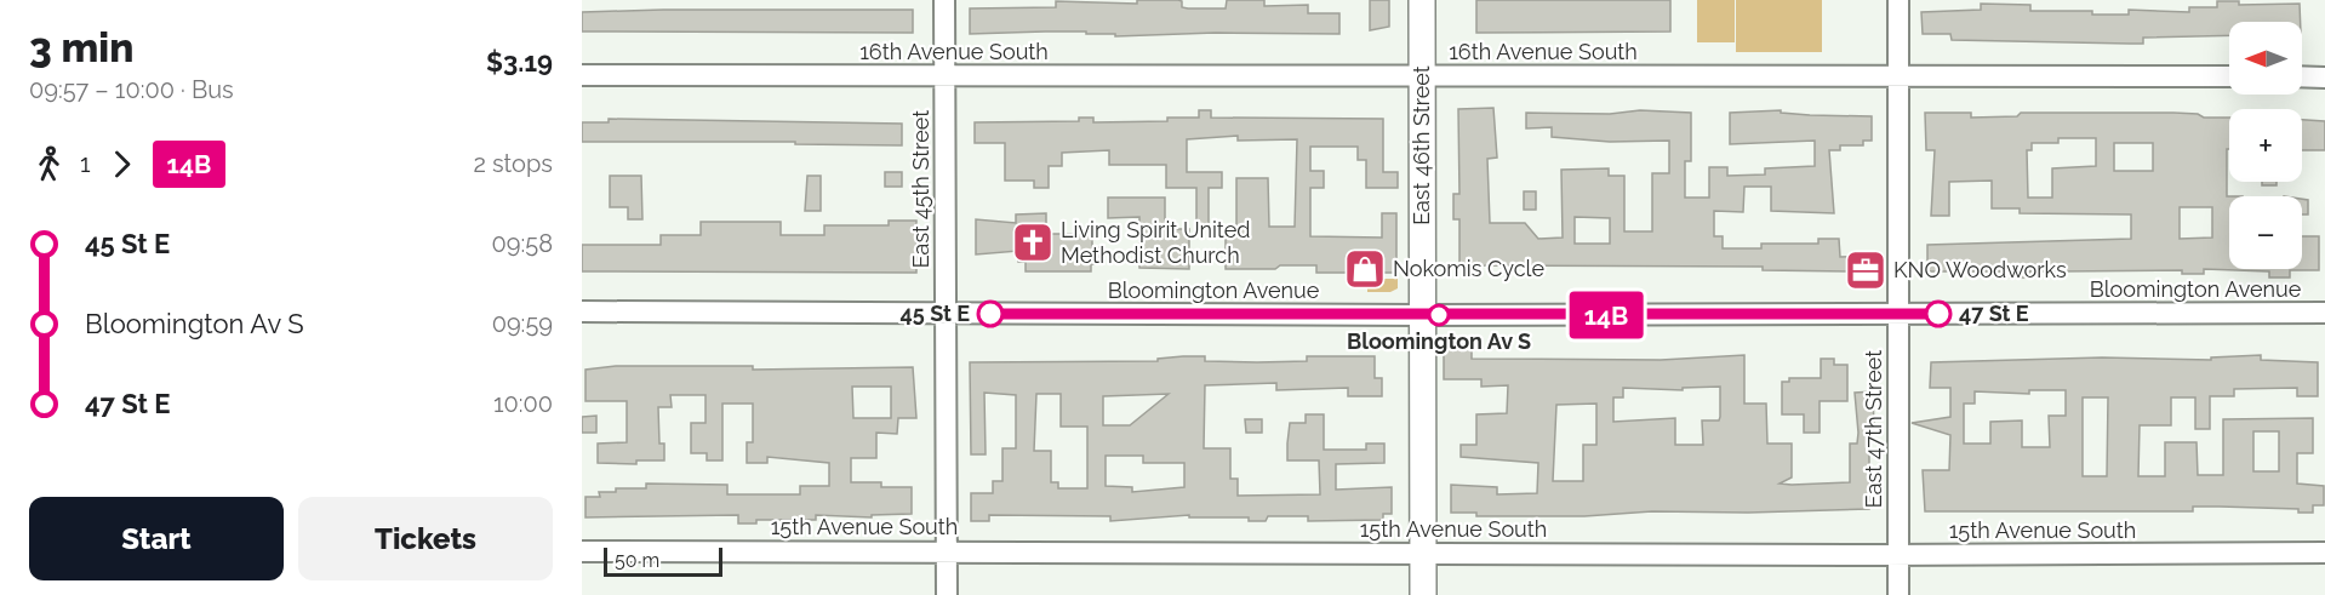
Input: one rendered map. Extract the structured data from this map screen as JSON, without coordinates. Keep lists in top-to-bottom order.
{
  "streets": {
    "main road": ["East 46th Street"],
    "street": [
      "16th Avenue South",
      "East 45th Street",
      "Bloomington Avenue",
      "East 47th Street",
      "15th Avenue South"
    ]
  },
  "crossings": [
    ["16th Avenue South", "East 46th Street"],
    ["16th Avenue South", "East 45th Street"],
    ["16th Avenue South", "East 47th Street"],
    ["East 46th Street", "Bloomington Avenue"],
    ["East 46th Street", "15th Avenue South"],
    ["East 45th Street", "Bloomington Avenue"],
    ["East 45th Street", "15th Avenue South"],
    ["Bloomington Avenue", "East 47th Street"],
    ["East 47th Street", "15th Avenue South"]
  ],
  "places": {
    "church": ["Living Spirit United Methodist Church"],
    "shop": ["Nokomis Cycle"],
    "office": ["KNO Woodworks"],
    "other": ["45 St E", "47 St E", "Bloomington Av S"]
  },
  "lines": ["bus line 14B"],
  "scale_bar": "50 m",
  "north": "left",
  "page": {
    "heading": ["3 min", "09:57 – 10:00 · Bus", "$3.19"],
    "on_map": "14B",
    "map_buttons": ["+", "−"],
    "legs": ["1", "14B", "2 stops"],
    "list": [
      {
        "name": "45 St E",
        "value": "09:58"
      },
      {
        "name": "Bloomington Av S",
        "value": "09:59"
      },
      {
        "name": "47 St E",
        "value": "10:00"
      }
    ],
    "buttons": ["Start", "Tickets"],
    "scale": "50 m"
  }
}
